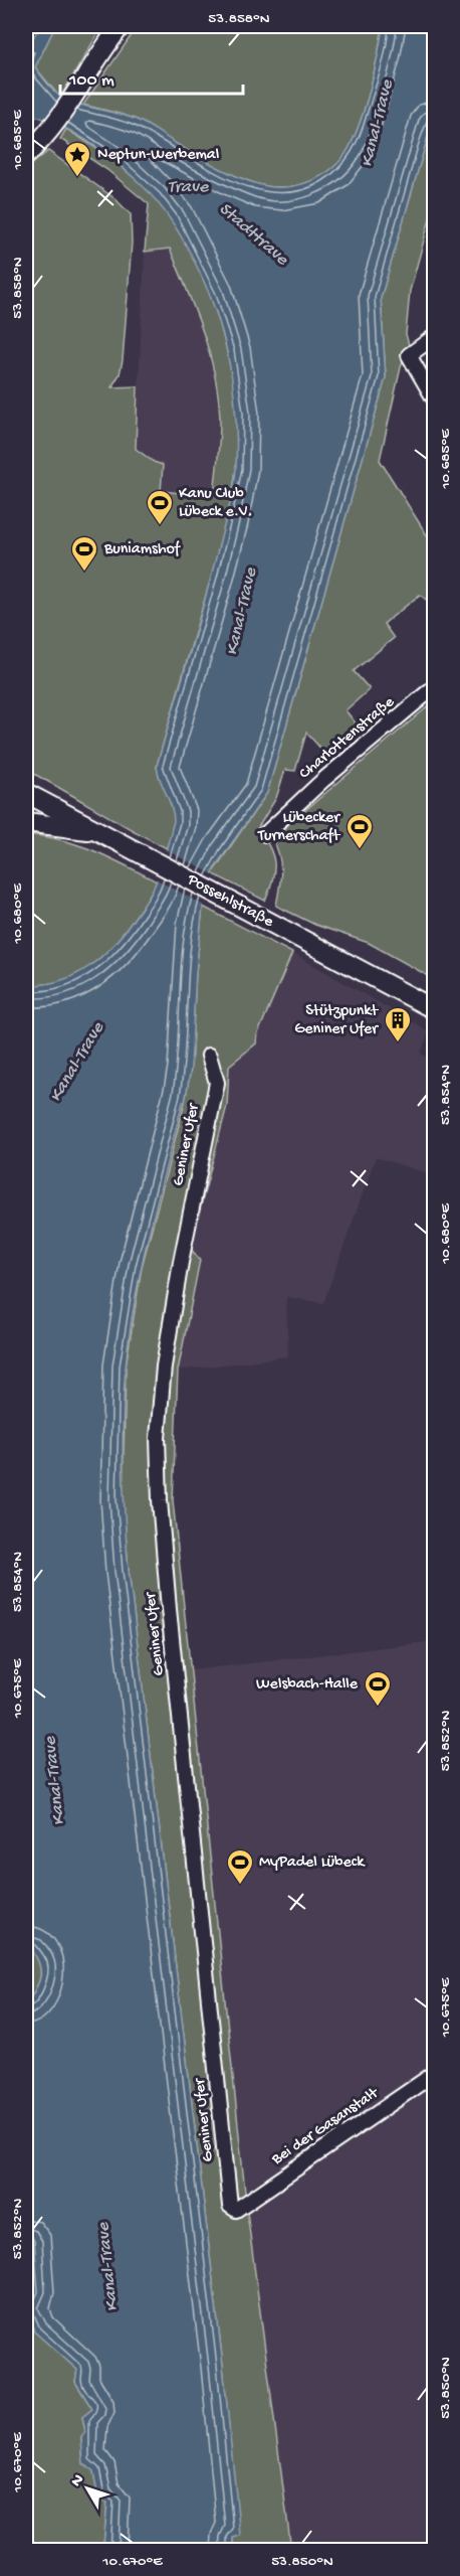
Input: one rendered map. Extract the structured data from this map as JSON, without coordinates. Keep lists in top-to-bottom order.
{
  "streets": {
    "main road": ["Possehlstraße"],
    "street": ["Charlottenstraße", "Geniner Ufer", "Bei der Gasanstalt"]
  },
  "crossings": [
    ["Geniner Ufer", "Bei der Gasanstalt"]
  ],
  "water": ["Kanal-Trave", "Trave", "Stadttrave"],
  "places": {
    "place": ["Neptun-Werbemal"],
    "sports": [
      "Kanu Club Lübeck e.V.",
      "Buniamshof",
      "Lübecker Turnerschaft",
      "Welsbach-Halle",
      "MyPadel Lübeck"
    ],
    "building": ["Stützpunkt Geniner Ufer"]
  },
  "scale_bar": "100 m",
  "north": "top left",
  "coordinates": [
    "53.858°N",
    "10.685°E",
    "10.680°E",
    "53.854°N",
    "10.675°E",
    "53.852°N",
    "53.850°N",
    "10.670°E"
  ]
}
